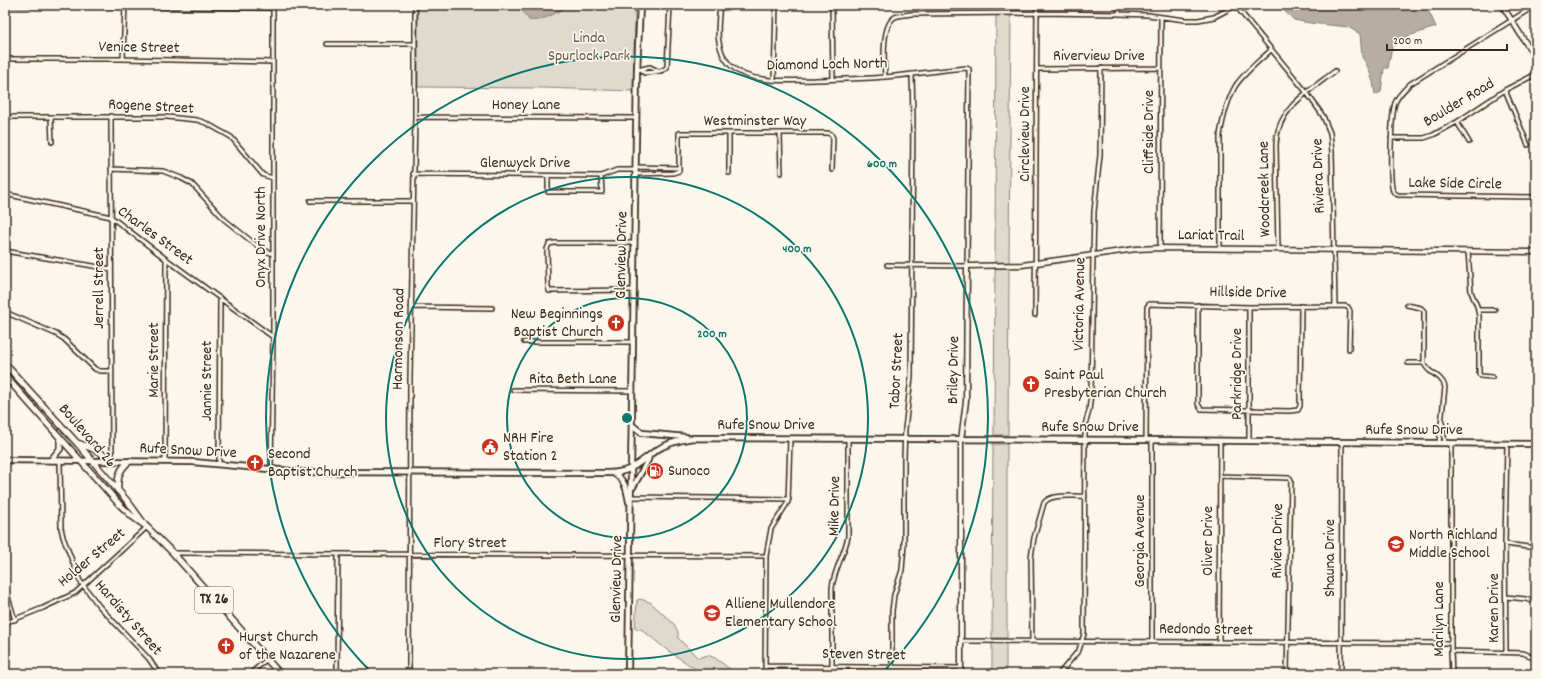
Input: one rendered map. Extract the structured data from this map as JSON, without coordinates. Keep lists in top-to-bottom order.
{
  "streets": {
    "main road": [
      "Glenview Drive",
      "Rufe Snow Drive",
      "Boulevard 26",
      "TX 26"
    ],
    "street": [
      "Venice Street",
      "Riverview Drive",
      "Diamond Loch North",
      "Boulder Road",
      "Honey Lane",
      "Rogene Street",
      "Westminster Way",
      "Cliffside Drive",
      "Circleview Drive",
      "Glenwyck Drive",
      "Riviera Drive",
      "Lake Side Circle",
      "Woodcreek Lane",
      "Charles Street",
      "Lariat Trail",
      "Onyx Drive North",
      "Jerrell Street",
      "Hillside Drive",
      "Victoria Avenue",
      "Harmonson Road",
      "Marie Street",
      "Briley Drive",
      "Tabor Street",
      "Parkridge Drive",
      "Rita Beth Lane",
      "Jannie Street",
      "Mike Drive",
      "Georgia Avenue",
      "Oliver Drive",
      "Flory Street",
      "Holder Street",
      "Shauna Drive",
      "Karen Drive",
      "Hardisty Street",
      "Marilyn Lane",
      "Redondo Street",
      "Steven Street"
    ]
  },
  "crossings": [
    ["Venice Street", "Onyx Drive North"],
    ["Riverview Drive", "Cliffside Drive"],
    ["Riverview Drive", "Circleview Drive"],
    ["Riverview Drive", "Victoria Avenue"],
    ["Diamond Loch North", "Briley Drive"],
    ["Diamond Loch North", "Tabor Street"],
    ["Boulder Road", "Lake Side Circle"],
    ["Honey Lane", "Glenview Drive"],
    ["Honey Lane", "Harmonson Road"],
    ["Rogene Street", "Onyx Drive North"],
    ["Rogene Street", "Jerrell Street"],
    ["Westminster Way", "Glenwyck Drive"],
    ["Cliffside Drive", "Lariat Trail"],
    ["Circleview Drive", "Lariat Trail"],
    ["Glenwyck Drive", "Glenview Drive"],
    ["Glenwyck Drive", "Harmonson Road"],
    ["Riviera Drive", "Woodcreek Lane"],
    ["Riviera Drive", "Lariat Trail"],
    ["Riviera Drive", "Hillside Drive"],
    ["Riviera Drive", "Oliver Drive"],
    ["Riviera Drive", "Redondo Street"],
    ["Woodcreek Lane", "Lariat Trail"],
    ["Charles Street", "Onyx Drive North"],
    ["Charles Street", "Jerrell Street"],
    ["Charles Street", "Marie Street"],
    ["Charles Street", "Jannie Street"],
    ["Lariat Trail", "Victoria Avenue"],
    ["Lariat Trail", "Briley Drive"],
    ["Lariat Trail", "Tabor Street"],
    ["Onyx Drive North", "Rufe Snow Drive"],
    ["Glenview Drive", "Rita Beth Lane"],
    ["Glenview Drive", "Rufe Snow Drive"],
    ["Glenview Drive", "Flory Street"],
    ["Jerrell Street", "Rufe Snow Drive"],
    ["Hillside Drive", "Parkridge Drive"],
    ["Hillside Drive", "Rufe Snow Drive"],
    ["Victoria Avenue", "Rufe Snow Drive"],
    ["Victoria Avenue", "Redondo Street"],
    ["Harmonson Road", "Rufe Snow Drive"],
    ["Harmonson Road", "Flory Street"],
    ["Marie Street", "Rufe Snow Drive"],
    ["Briley Drive", "Rufe Snow Drive"],
    ["Briley Drive", "Redondo Street"],
    ["Briley Drive", "Steven Street"],
    ["Tabor Street", "Rufe Snow Drive"],
    ["Tabor Street", "Steven Street"],
    ["Parkridge Drive", "Rufe Snow Drive"],
    ["Jannie Street", "Rufe Snow Drive"],
    ["Rufe Snow Drive", "Boulevard 26"],
    ["Rufe Snow Drive", "Mike Drive"],
    ["Rufe Snow Drive", "Georgia Avenue"],
    ["Rufe Snow Drive", "Oliver Drive"],
    ["Rufe Snow Drive", "Shauna Drive"],
    ["Rufe Snow Drive", "Karen Drive"],
    ["Rufe Snow Drive", "Hardisty Street"],
    ["Rufe Snow Drive", "Marilyn Lane"],
    ["Boulevard 26", "Flory Street"],
    ["Boulevard 26", "Holder Street"],
    ["Mike Drive", "Steven Street"],
    ["Georgia Avenue", "Redondo Street"],
    ["Oliver Drive", "Redondo Street"],
    ["Holder Street", "Hardisty Street"],
    ["Shauna Drive", "Redondo Street"],
    ["Marilyn Lane", "Redondo Street"]
  ],
  "parks": ["Linda Spurlock Park"],
  "places": {
    "church": [
      "New Beginnings Baptist Church",
      "Saint Paul Presbyterian Church",
      "Second Baptist Church",
      "Hurst Church of the Nazarene"
    ],
    "public building": ["NRH Fire Station 2"],
    "fuel station": ["Sunoco"],
    "school or university": ["North Richland Middle School", "Alliene Mullendore Elementary School"]
  },
  "scale_bar": "200 m",
  "rings": ["600 m", "400 m", "200 m"]
}
